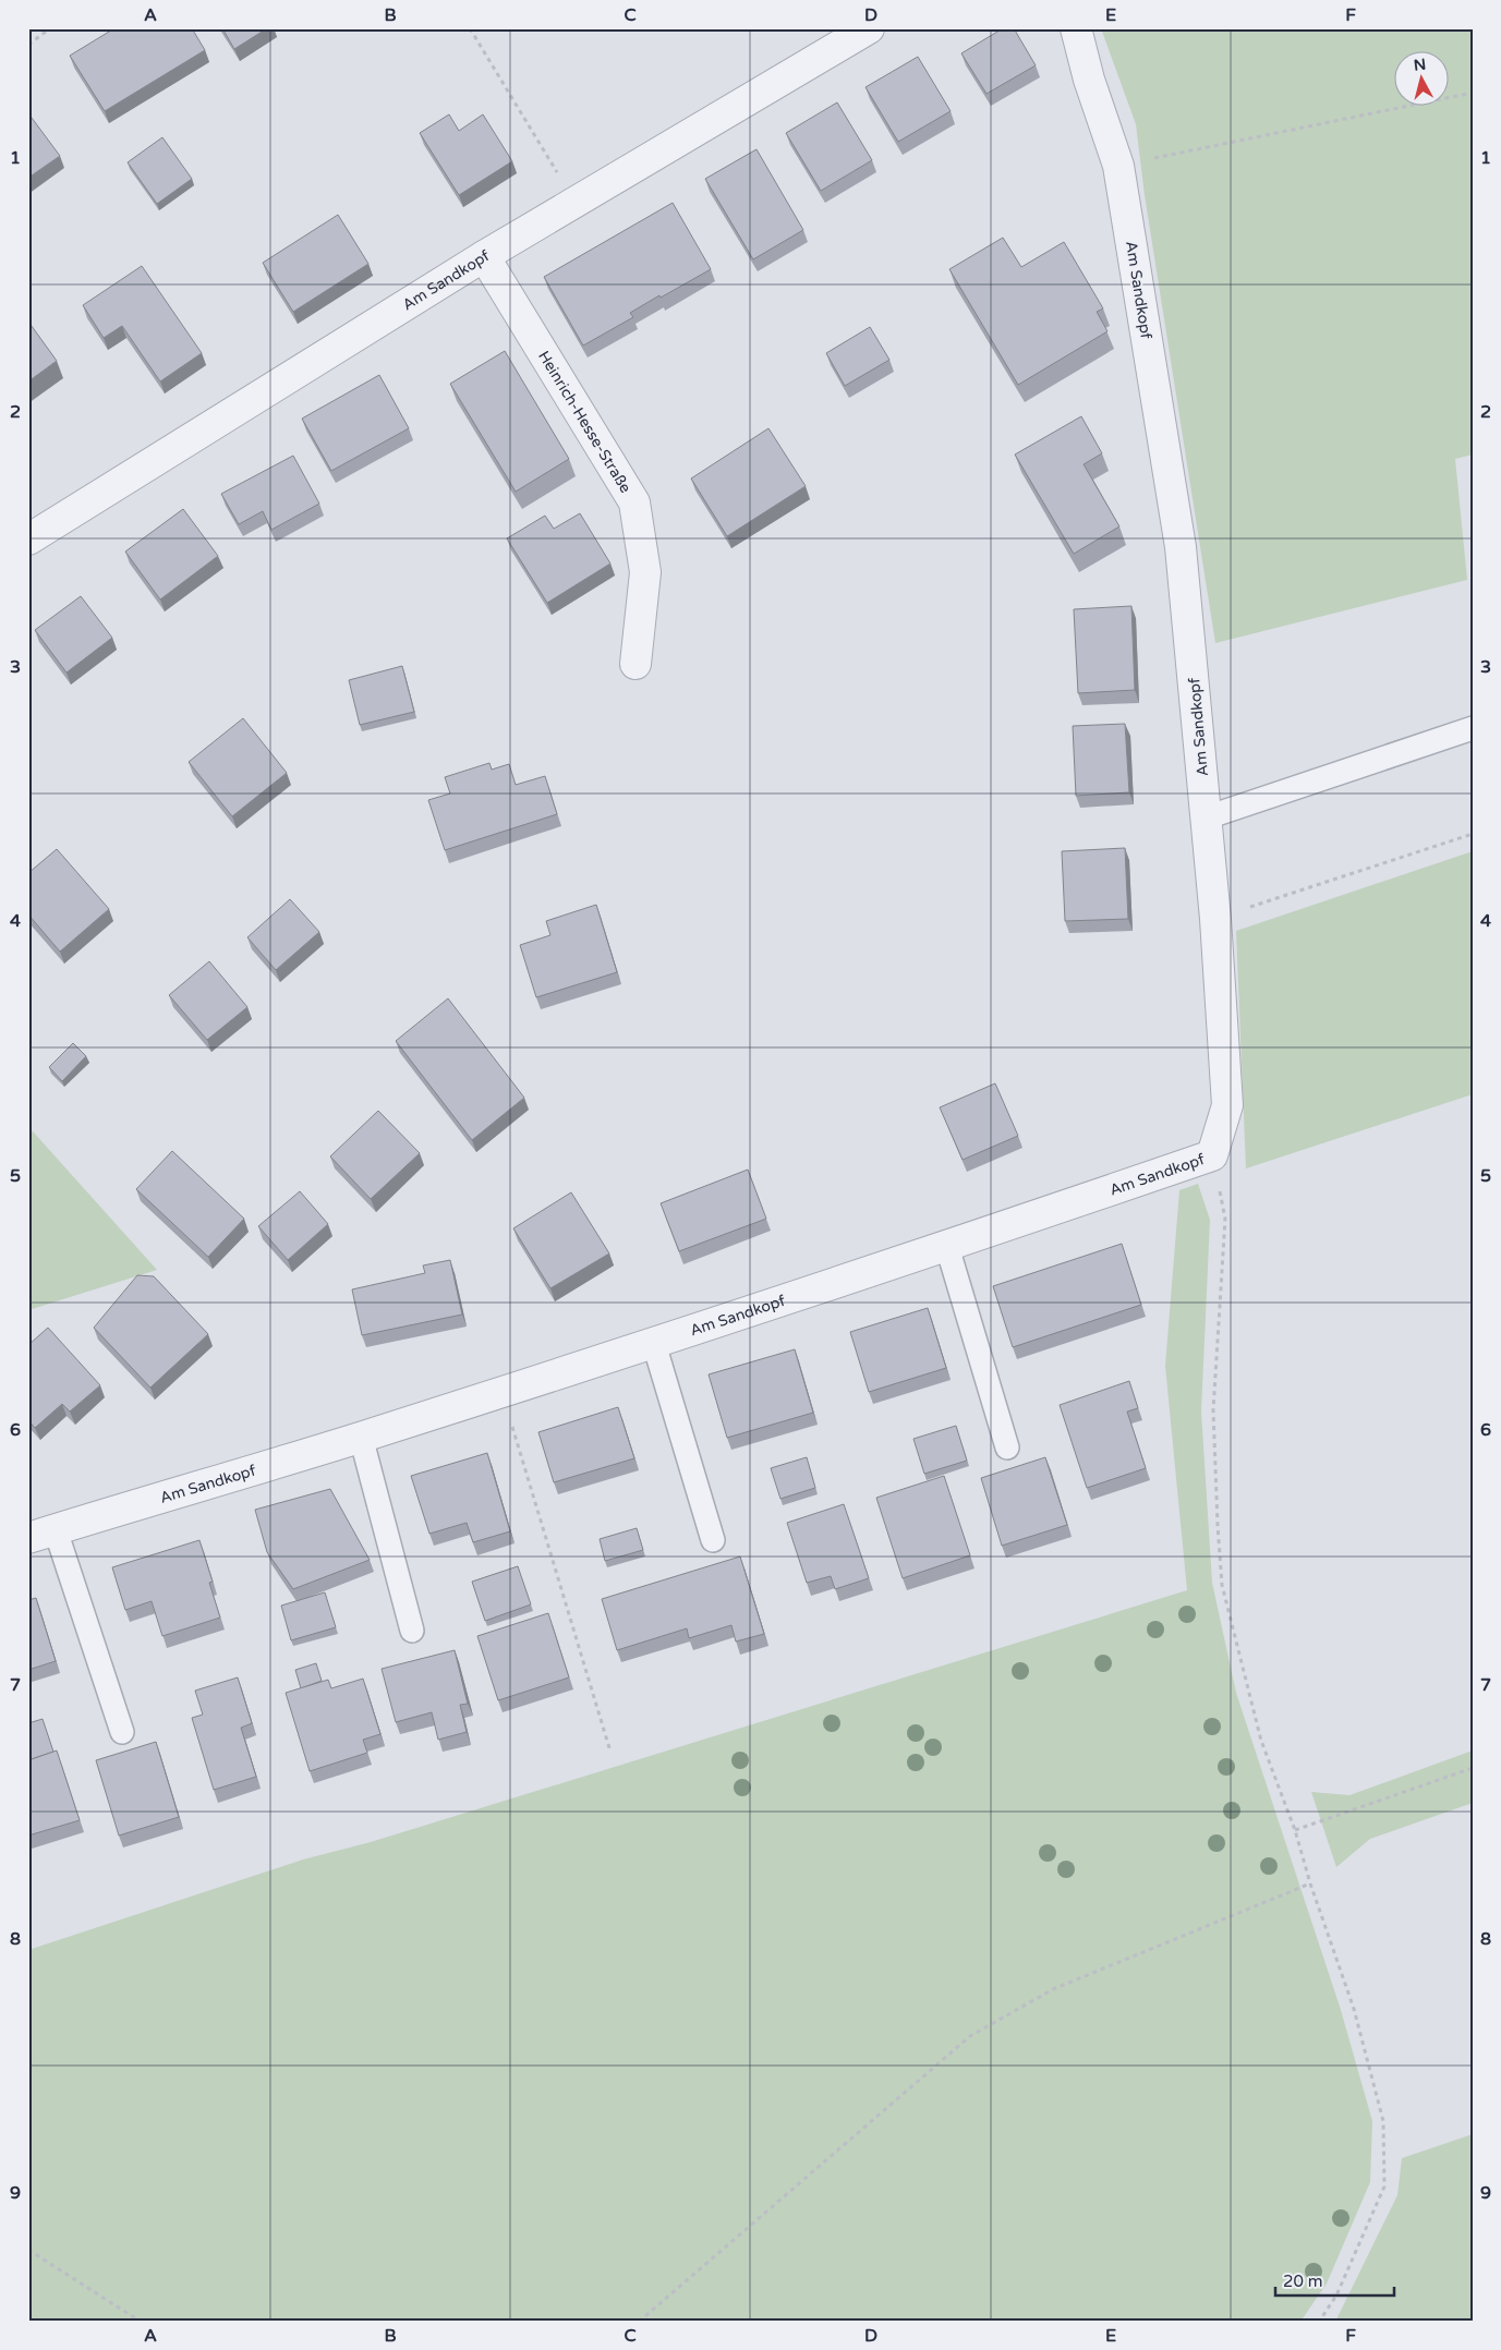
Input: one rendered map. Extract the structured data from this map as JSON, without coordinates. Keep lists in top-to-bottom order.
{
  "streets": {
    "street": ["Am Sandkopf", "Heinrich-Hesse-Straße"]
  },
  "crossings": [
    ["Am Sandkopf", "Heinrich-Hesse-Straße"]
  ],
  "scale_bar": "20 m",
  "north": "top",
  "grid": {
    "columns": [
      "A",
      "B",
      "C",
      "D",
      "E",
      "F"
    ],
    "rows": [
      "1",
      "2",
      "3",
      "4",
      "5",
      "6",
      "7",
      "8",
      "9"
    ]
  }
}
